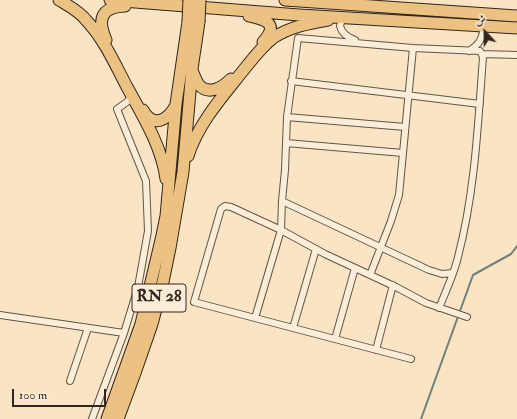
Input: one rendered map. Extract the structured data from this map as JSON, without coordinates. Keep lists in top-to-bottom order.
{
  "streets": {
    "highway": ["RN 28"]
  },
  "scale_bar": "100 m",
  "north": "top"
}
